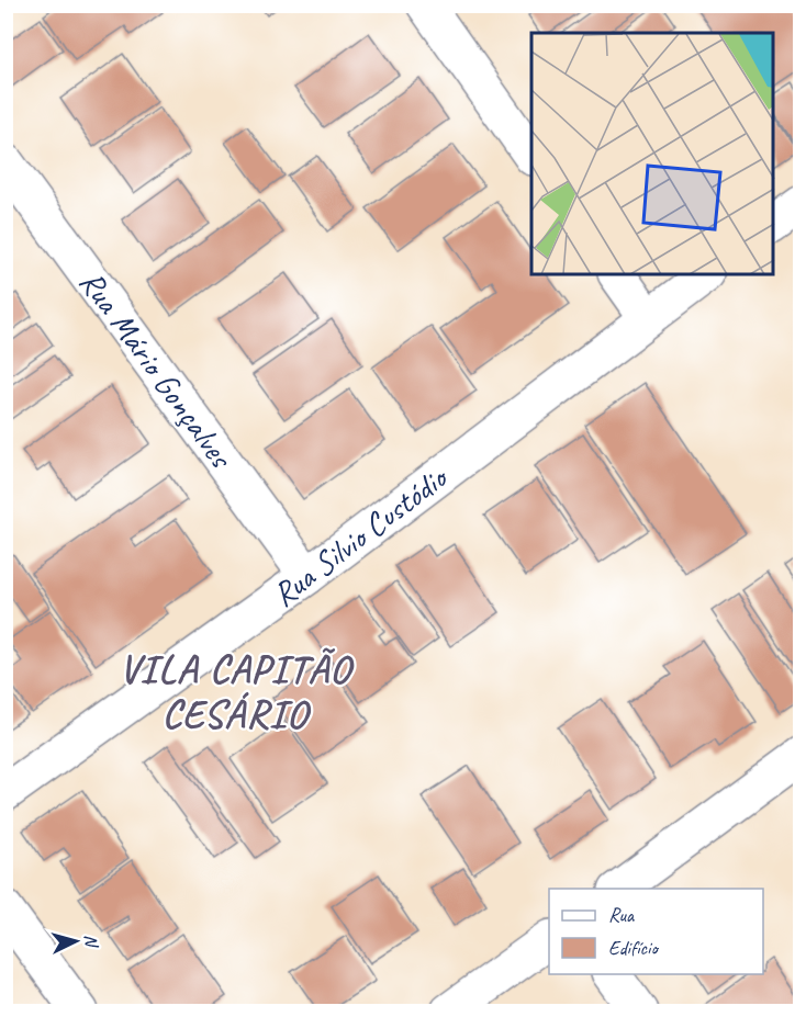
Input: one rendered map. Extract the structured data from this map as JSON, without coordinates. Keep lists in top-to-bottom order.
{
  "streets": {
    "street": ["Rua Mário Gonçalves", "Rua Silvio Custódio"]
  },
  "crossings": [
    ["Rua Mário Gonçalves", "Rua Silvio Custódio"]
  ],
  "districts": ["VILA CAPITÃO CESÁRIO"],
  "legend": ["Rua", "Edifício"],
  "north": "right"
}
